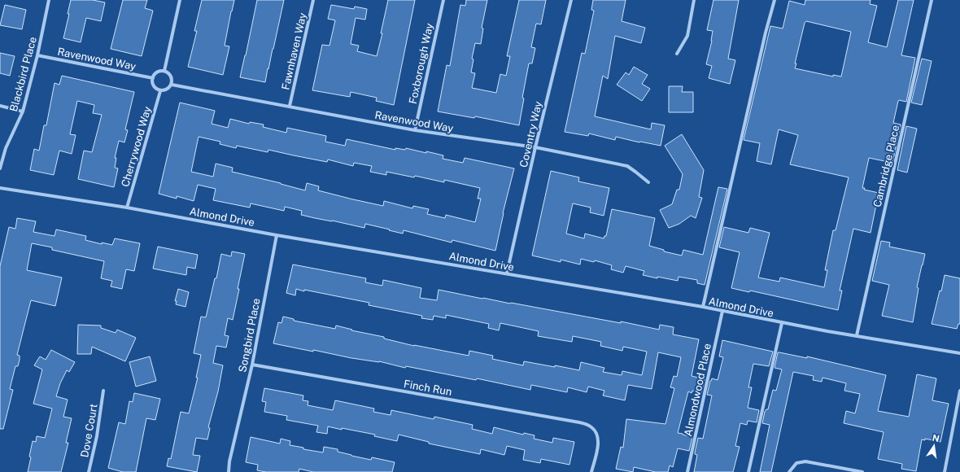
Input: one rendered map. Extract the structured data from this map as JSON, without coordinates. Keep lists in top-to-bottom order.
{
  "streets": {
    "street": [
      "Fawnhaven Way",
      "Ravenwood Way",
      "Foxborough Way",
      "Blackbird Place",
      "Coventry Way",
      "Cherrywood Way",
      "Cambridge Place",
      "Almond Drive",
      "Songbird Place",
      "Finch Run",
      "Almondwood Place",
      "Dove Court"
    ]
  },
  "crossings": [
    ["Fawnhaven Way", "Ravenwood Way"],
    ["Ravenwood Way", "Foxborough Way"],
    ["Ravenwood Way", "Blackbird Place"],
    ["Ravenwood Way", "Coventry Way"],
    ["Ravenwood Way", "Cherrywood Way"],
    ["Coventry Way", "Almond Drive"],
    ["Cherrywood Way", "Almond Drive"],
    ["Cambridge Place", "Almond Drive"],
    ["Almond Drive", "Songbird Place"],
    ["Almond Drive", "Almondwood Place"],
    ["Songbird Place", "Finch Run"]
  ],
  "north": "top"
}
